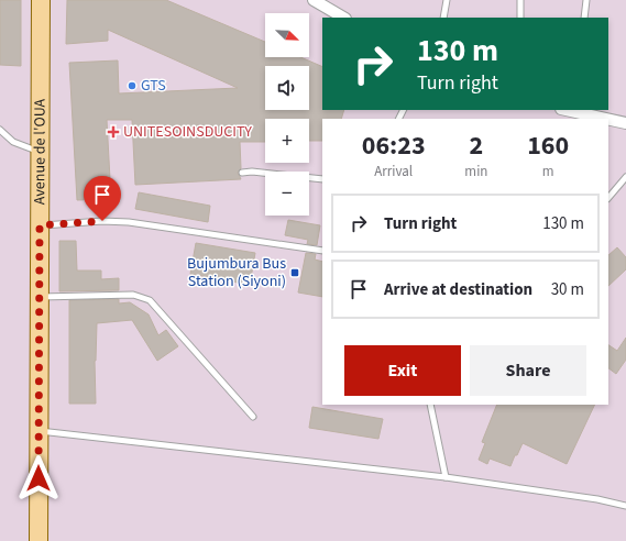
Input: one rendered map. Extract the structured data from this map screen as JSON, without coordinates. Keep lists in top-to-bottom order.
{
  "streets": {
    "main road": ["Avenue de l'OUA"]
  },
  "places": {
    "other": ["GTS"],
    "health": ["UNITESOINSDUCITY"],
    "transit": ["Bujumbura Bus Station (Siyoni)"]
  },
  "north": "bottom right",
  "page": {
    "map_buttons": ["+", "−"],
    "turn": ["130 m", "Turn right"],
    "eta": [
      "06:23",
      "Arrival",
      "2",
      "min",
      "160",
      "m"
    ],
    "list": [
      {
        "name": "Turn right",
        "value": "130 m"
      },
      {
        "name": "Arrive at destination",
        "value": "30 m"
      }
    ],
    "buttons": ["Exit", "Share"]
  }
}
